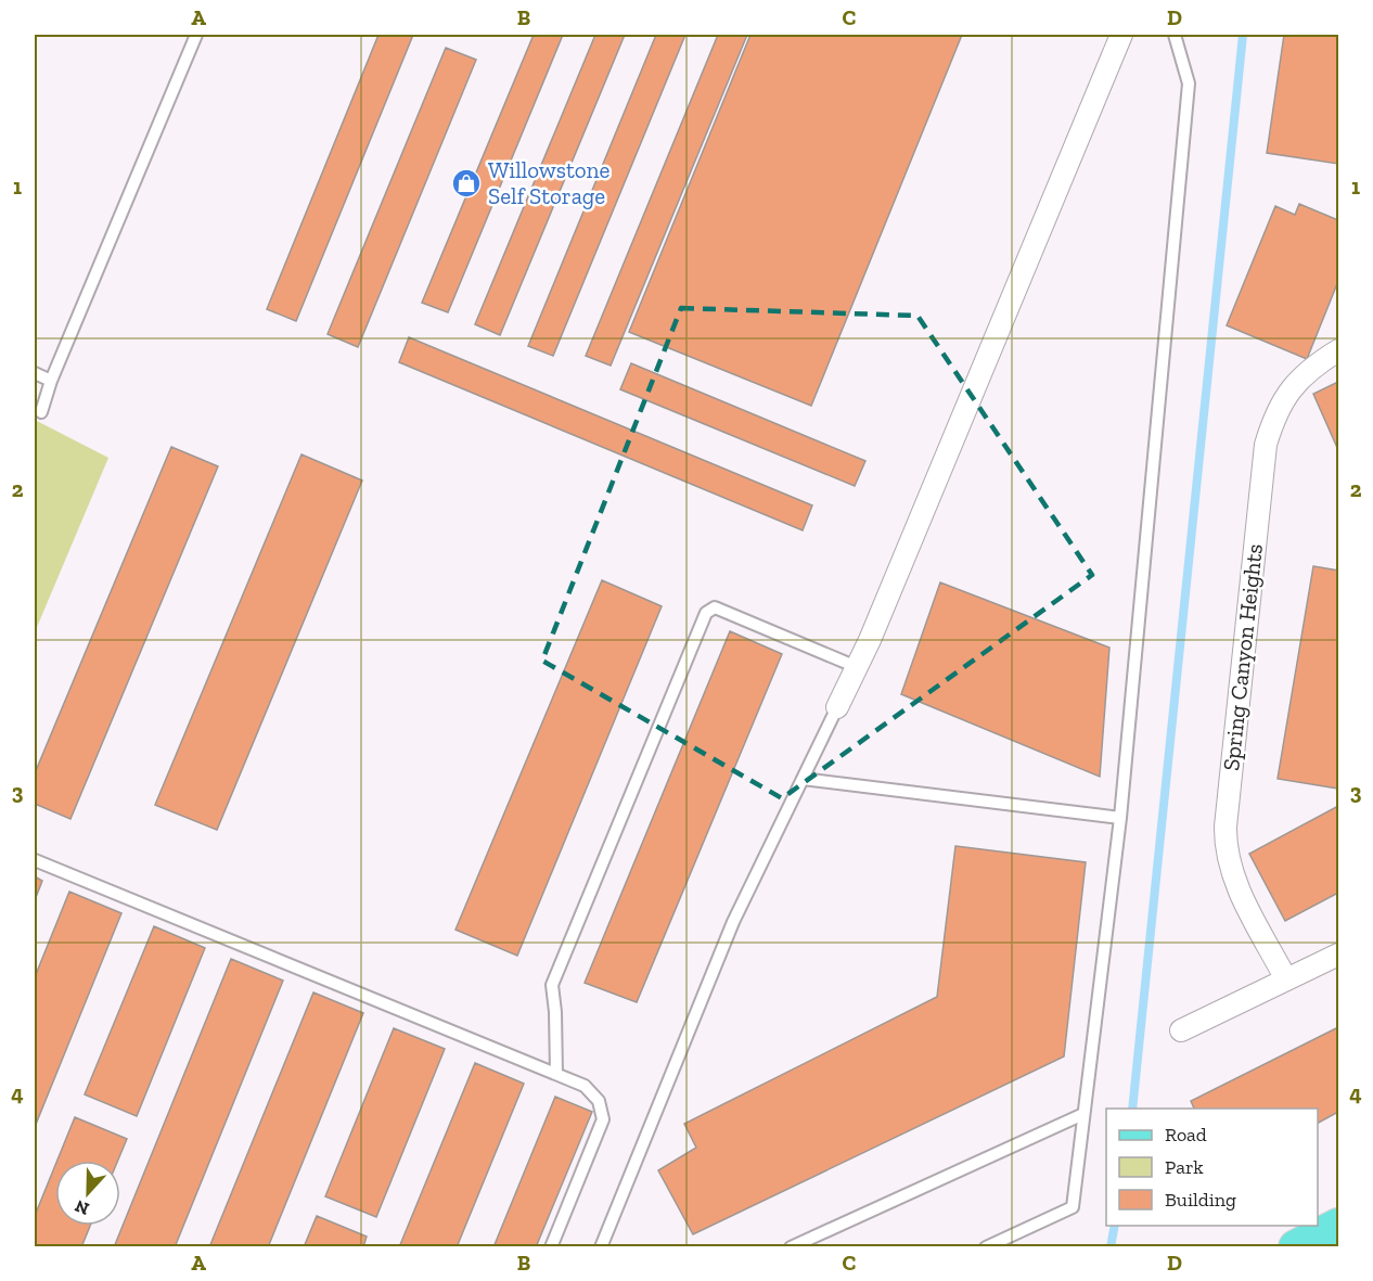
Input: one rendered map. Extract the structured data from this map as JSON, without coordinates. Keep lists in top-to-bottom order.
{
  "streets": {
    "street": ["Spring Canyon Heights"]
  },
  "places": {
    "shop": ["Willowstone Self Storage"]
  },
  "legend": ["Road", "Park", "Building"],
  "north": "bottom",
  "grid": {
    "columns": [
      "A",
      "B",
      "C",
      "D"
    ],
    "rows": [
      "1",
      "2",
      "3",
      "4"
    ]
  }
}
